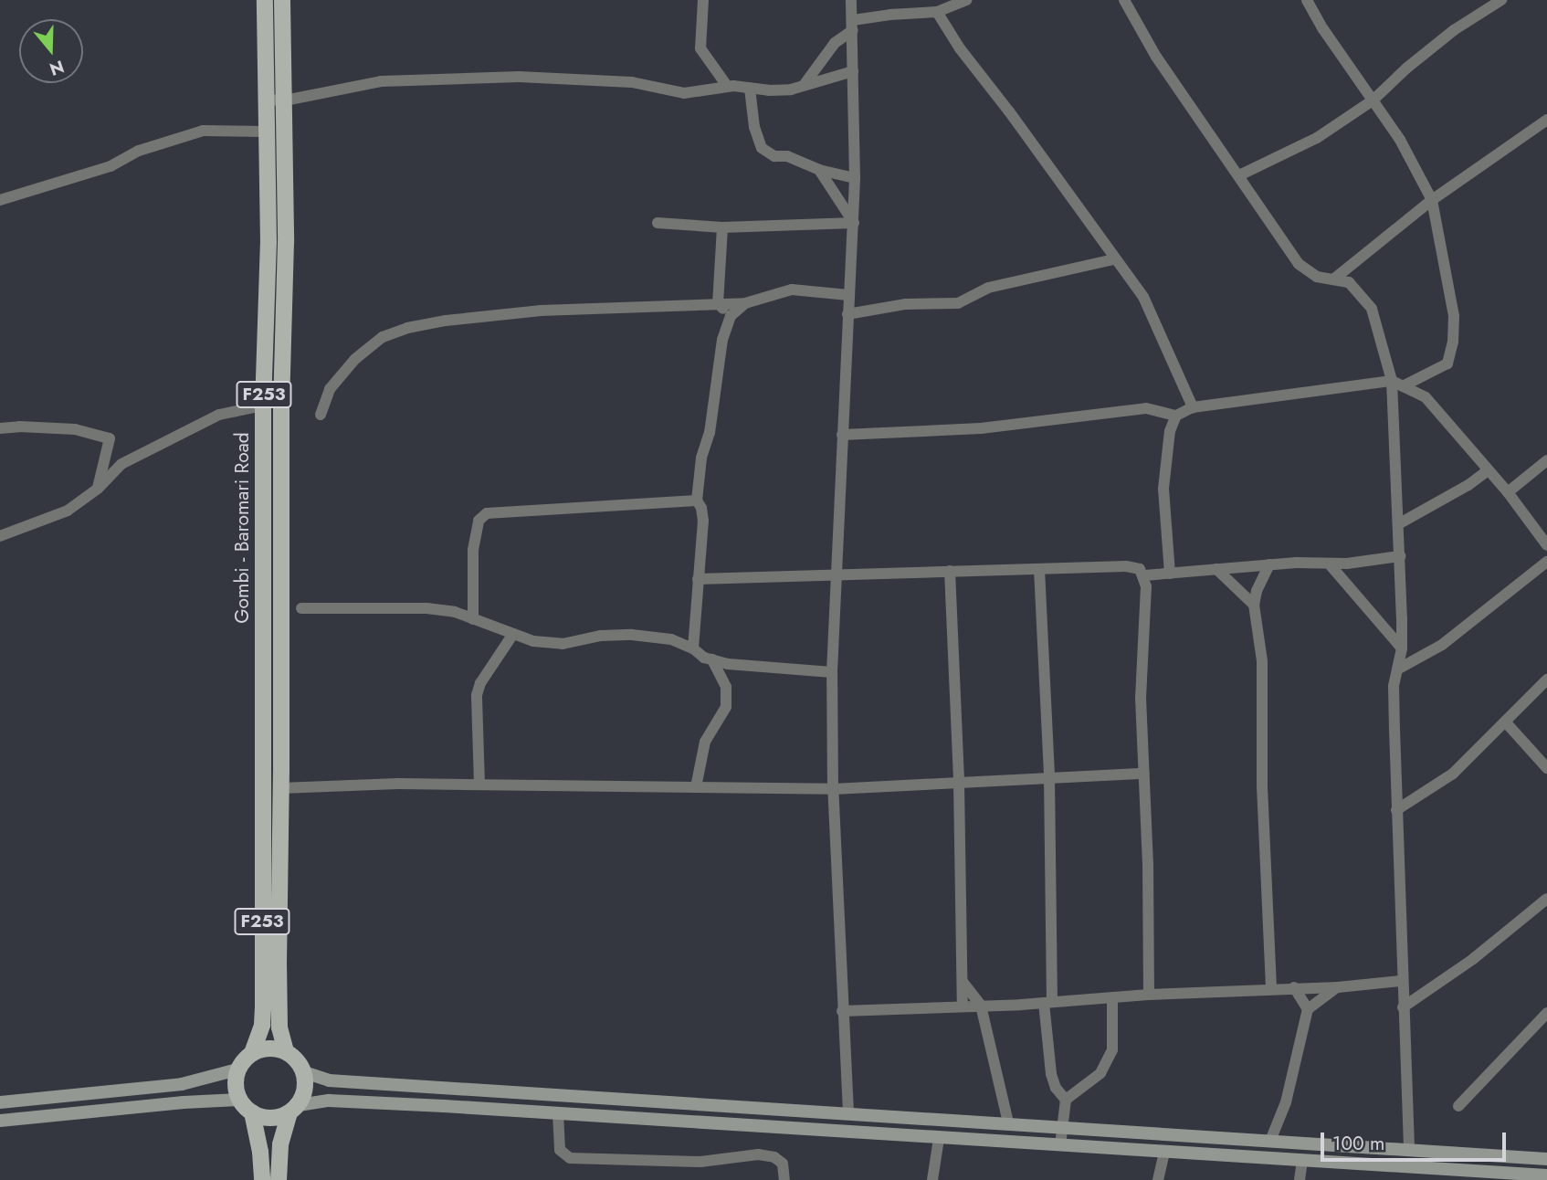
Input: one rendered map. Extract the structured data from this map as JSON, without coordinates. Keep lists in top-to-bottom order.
{
  "streets": {
    "main road": ["F253", "Gombi - Baromari Road"]
  },
  "crossings": [
    ["F253", "Gombi - Baromari Road"]
  ],
  "scale_bar": "100 m",
  "north": "bottom"
}
